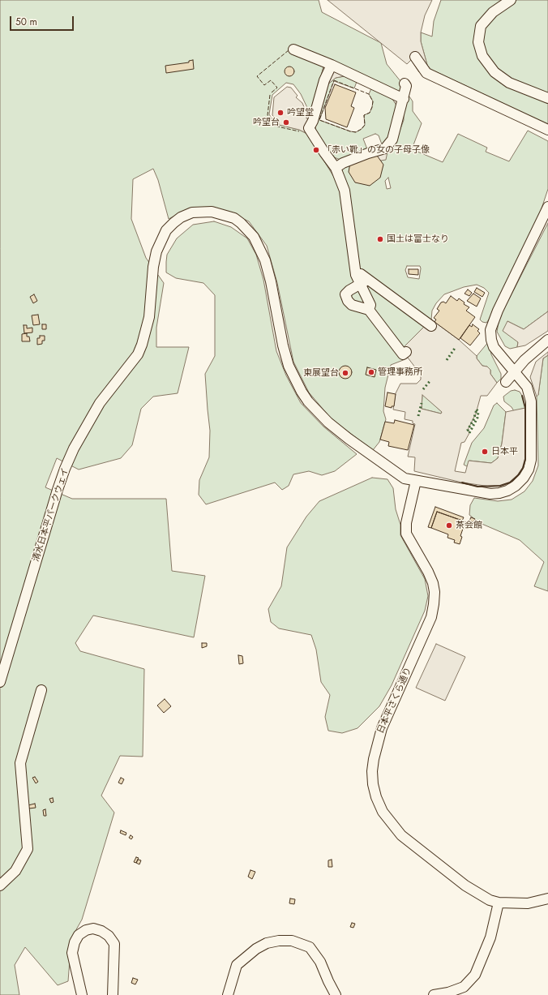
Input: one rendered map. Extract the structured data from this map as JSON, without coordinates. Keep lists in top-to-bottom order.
{
  "streets": {
    "street": ["清水日本平パークウェイ", "日本平さくら通り"]
  },
  "crossings": [
    ["清水日本平パークウェイ", "日本平さくら通り"]
  ],
  "places": [
    "吟望堂",
    "吟望台",
    "「赤い靴」の女の子母子像",
    "国土は富士なり",
    "管理事務所",
    "東展望台",
    "日本平",
    "茶会館"
  ],
  "scale_bar": "50 m"
}
